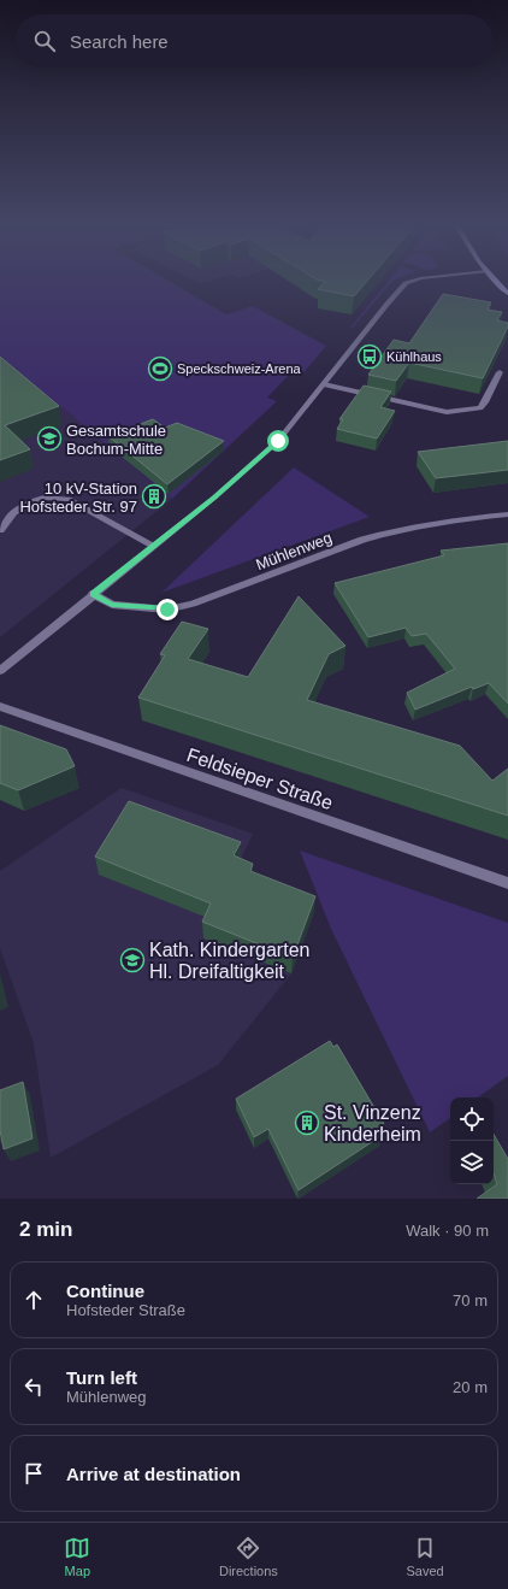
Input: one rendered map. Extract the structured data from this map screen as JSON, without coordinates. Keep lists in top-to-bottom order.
{
  "streets": {
    "street": ["Mühlenweg", "Feldsieper Straße"]
  },
  "places": {
    "bus stop": ["Kühlhaus"],
    "sports": ["Speckschweiz-Arena"],
    "school or university": ["Gesamtschule Bochum-Mitte", "Kath. Kindergarten Hl. Dreifaltigkeit"],
    "building": ["10 kV-Station Hofsteder Str. 97", "St. Vinzenz Kinderheim"]
  },
  "page": {
    "search": "Search here",
    "heading": ["2 min", "Walk · 90 m"],
    "list": [
      ["Continue", "Hofsteder Straße", "70 m"],
      ["Turn left", "Mühlenweg", "20 m"],
      "Arrive at destination"
    ],
    "nav": ["Map", "Directions", "Saved"]
  }
}
